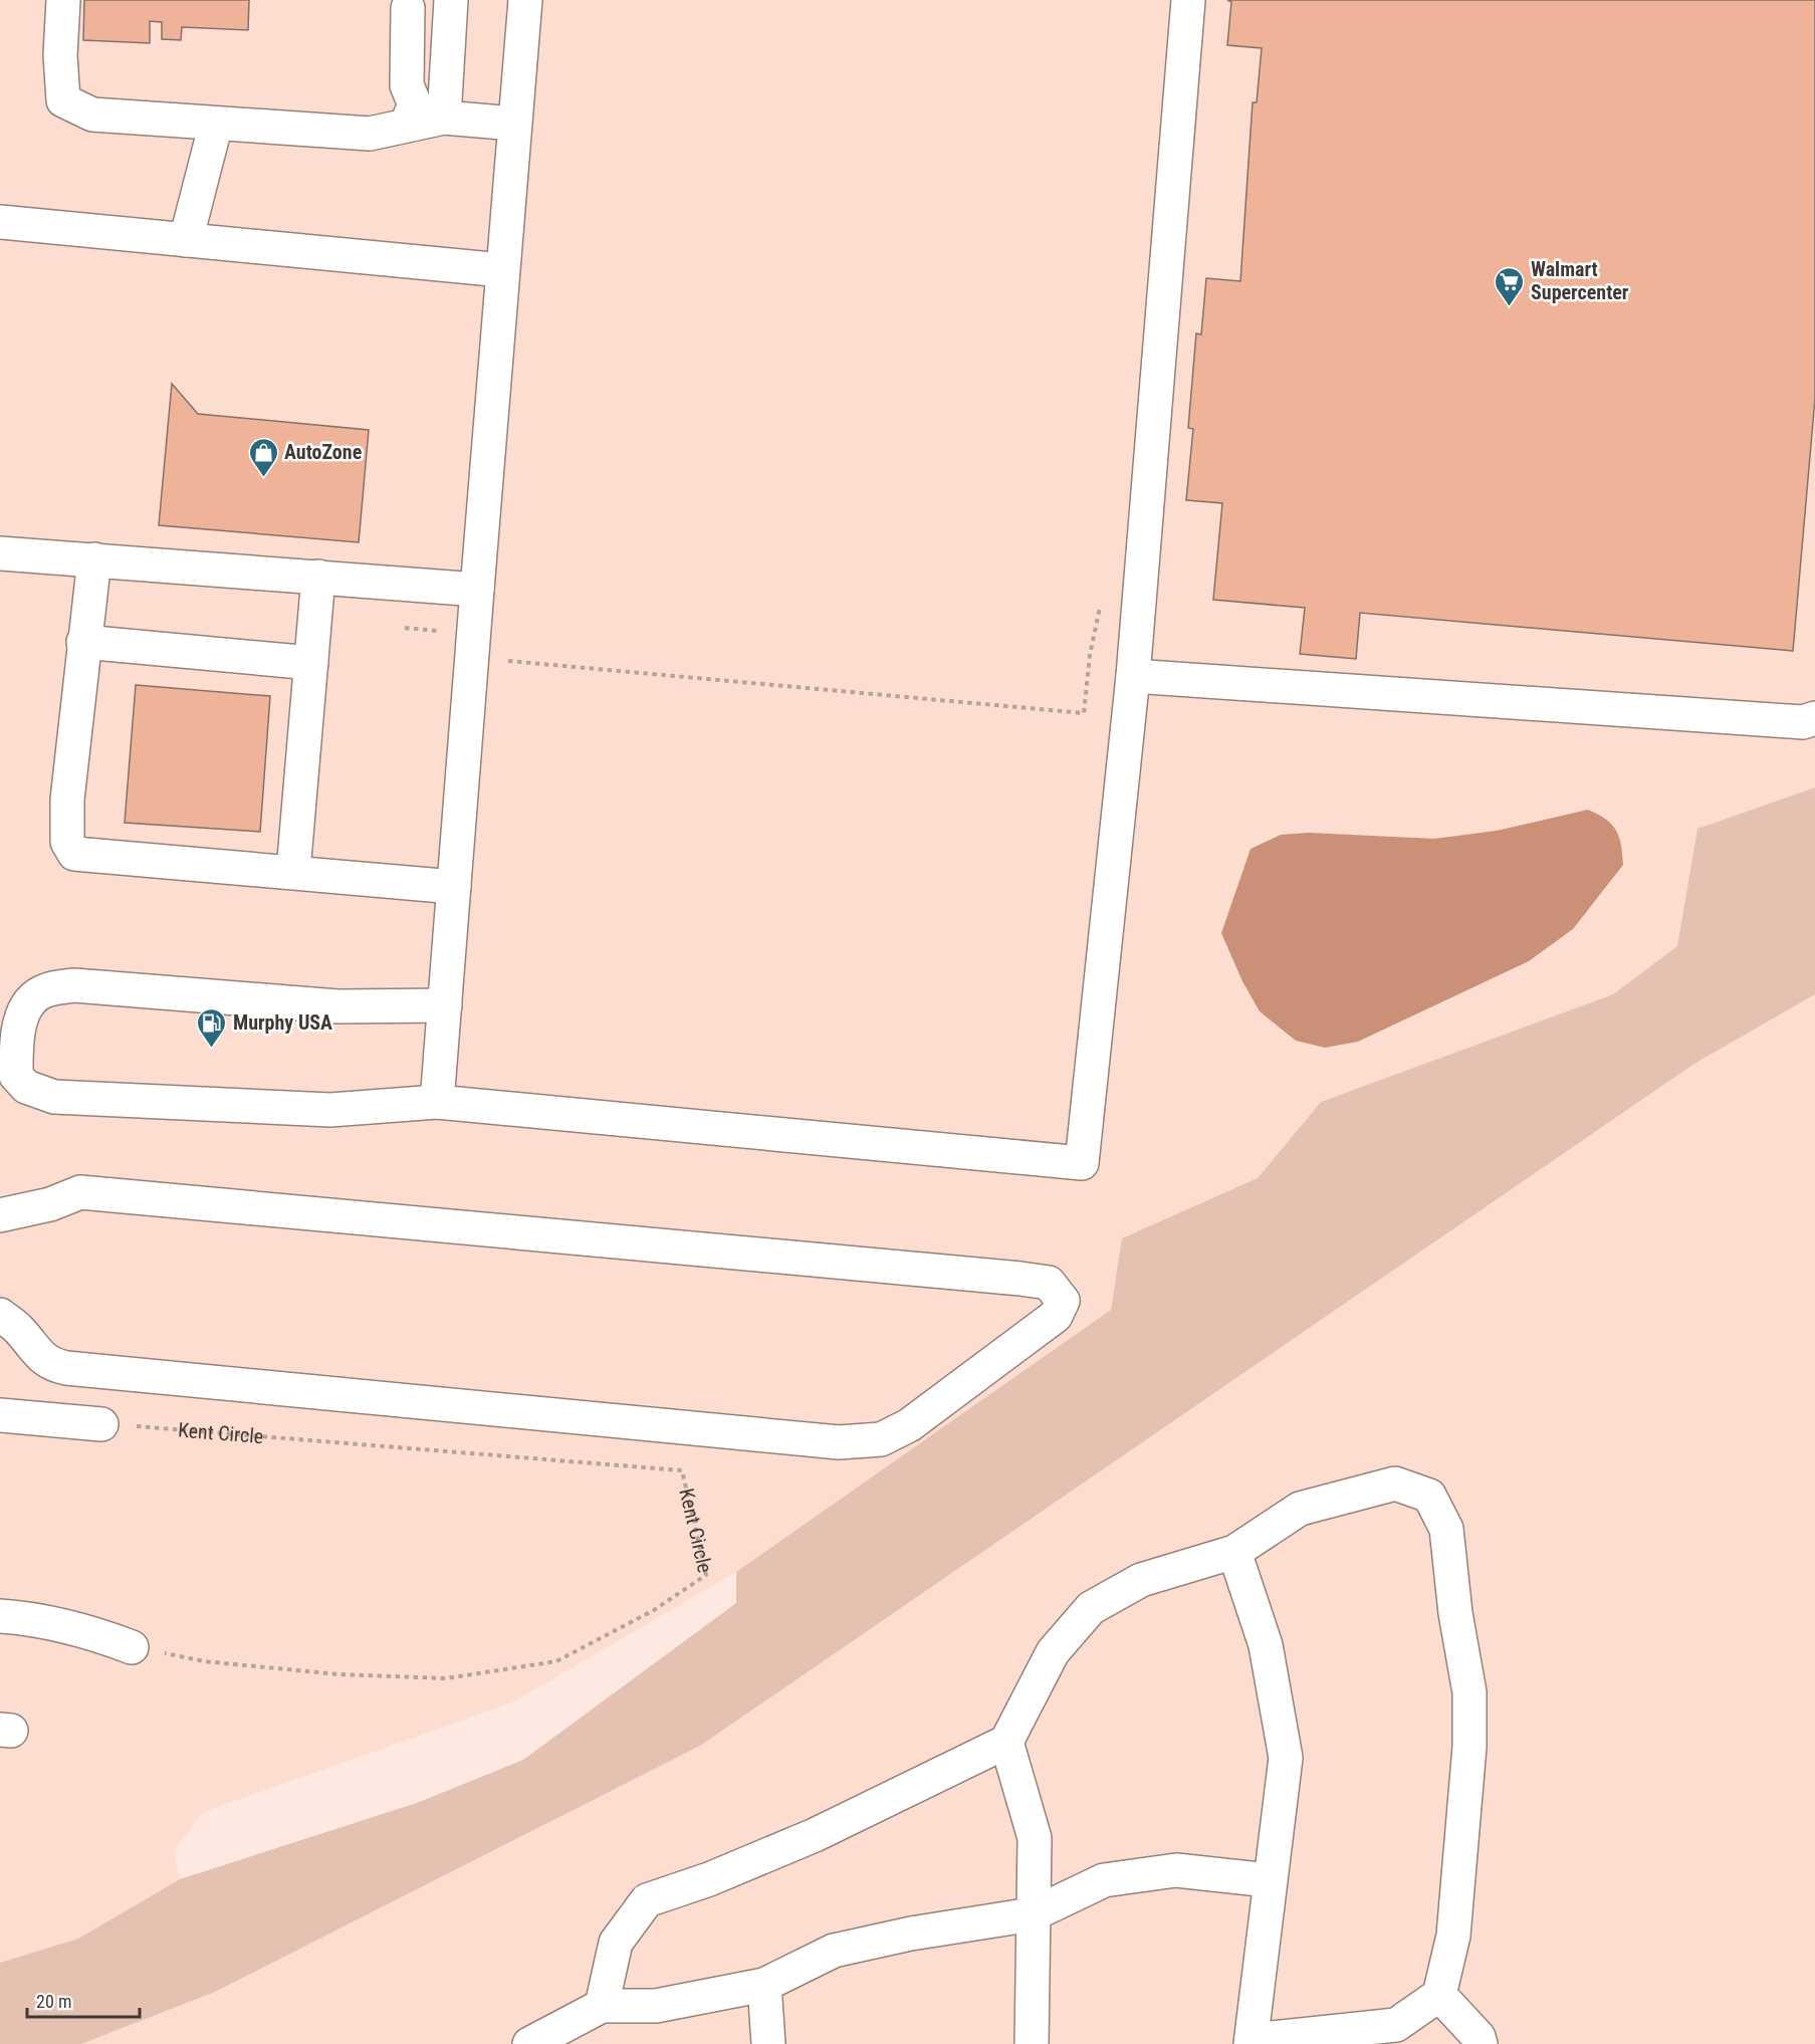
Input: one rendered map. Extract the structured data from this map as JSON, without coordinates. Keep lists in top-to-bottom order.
{
  "streets": {
    "path": ["Kent Circle"]
  },
  "places": {
    "supermarket": ["Walmart Supercenter"],
    "shop": ["AutoZone"],
    "fuel station": ["Murphy USA"]
  },
  "scale_bar": "20 m"
}
